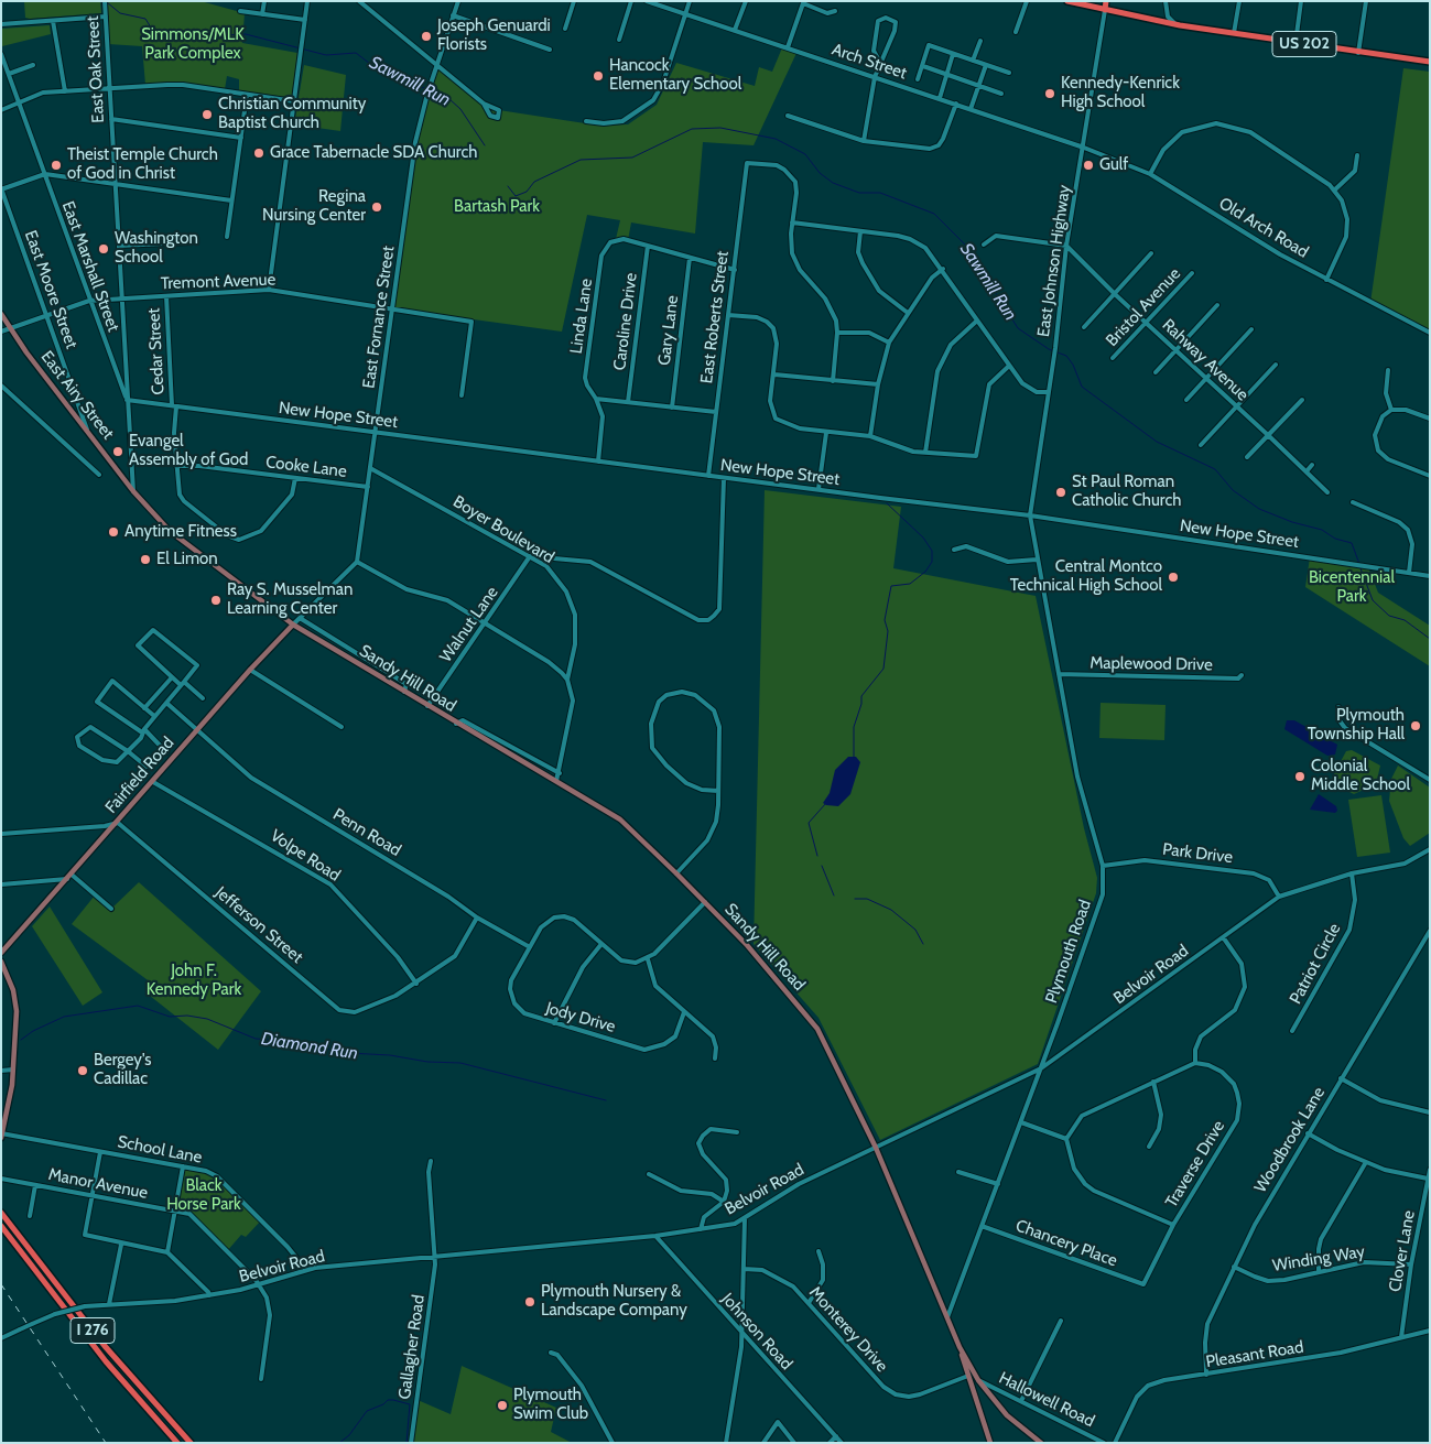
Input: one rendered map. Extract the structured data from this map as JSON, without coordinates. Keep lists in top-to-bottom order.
{
  "streets": {
    "highway": ["US 202", "I 276"],
    "main road": ["East Airy Street", "Sandy Hill Road", "Fairfield Road"],
    "street": [
      "Arch Street",
      "East Oak Street",
      "Old Arch Road",
      "East Johnson Highway",
      "East Marshall Street",
      "Tremont Avenue",
      "East Moore Street",
      "Bristol Avenue",
      "Linda Lane",
      "East Fornance Street",
      "East Roberts Street",
      "Caroline Drive",
      "Gary Lane",
      "Cedar Street",
      "Rahway Avenue",
      "New Hope Street",
      "Cooke Lane",
      "Boyer Boulevard",
      "Walnut Lane",
      "Maplewood Drive",
      "Penn Road",
      "Park Drive",
      "Volpe Road",
      "Jefferson Street",
      "Plymouth Road",
      "Patriot Circle",
      "Belvoir Road",
      "Jody Drive",
      "Woodbrook Lane",
      "School Lane",
      "Traverse Drive",
      "Manor Avenue",
      "Chancery Place",
      "Clover Lane",
      "Winding Way",
      "Monterey Drive",
      "Johnson Road",
      "Gallagher Road",
      "Pleasant Road",
      "Hallowell Road"
    ]
  },
  "crossings": [
    ["US 202", "East Johnson Highway"],
    ["Arch Street", "Old Arch Road"],
    ["Arch Street", "East Johnson Highway"],
    ["East Oak Street", "East Marshall Street"],
    ["East Oak Street", "Tremont Avenue"],
    ["East Oak Street", "New Hope Street"],
    ["Old Arch Road", "East Johnson Highway"],
    ["East Johnson Highway", "Rahway Avenue"],
    ["East Johnson Highway", "New Hope Street"],
    ["East Johnson Highway", "Plymouth Road"],
    ["East Marshall Street", "Tremont Avenue"],
    ["East Marshall Street", "East Airy Street"],
    ["East Marshall Street", "New Hope Street"],
    ["Tremont Avenue", "East Moore Street"],
    ["Tremont Avenue", "East Fornance Street"],
    ["Tremont Avenue", "Cedar Street"],
    ["Tremont Avenue", "East Airy Street"],
    ["East Moore Street", "East Airy Street"],
    ["Bristol Avenue", "Rahway Avenue"],
    ["Linda Lane", "Caroline Drive"],
    ["Linda Lane", "New Hope Street"],
    ["East Fornance Street", "New Hope Street"],
    ["East Fornance Street", "Cooke Lane"],
    ["East Fornance Street", "Boyer Boulevard"],
    ["East Roberts Street", "New Hope Street"],
    ["Cedar Street", "New Hope Street"],
    ["Cedar Street", "Cooke Lane"],
    ["East Airy Street", "Sandy Hill Road"],
    ["East Airy Street", "Fairfield Road"],
    ["New Hope Street", "Plymouth Road"],
    ["Boyer Boulevard", "Walnut Lane"],
    ["Walnut Lane", "Sandy Hill Road"],
    ["Maplewood Drive", "Plymouth Road"],
    ["Sandy Hill Road", "Fairfield Road"],
    ["Sandy Hill Road", "Plymouth Road"],
    ["Sandy Hill Road", "Belvoir Road"],
    ["Sandy Hill Road", "Hallowell Road"],
    ["Fairfield Road", "Penn Road"],
    ["Fairfield Road", "Volpe Road"],
    ["Fairfield Road", "Jefferson Street"],
    ["Penn Road", "Jefferson Street"],
    ["Penn Road", "Jody Drive"],
    ["Park Drive", "Plymouth Road"],
    ["Park Drive", "Belvoir Road"],
    ["Volpe Road", "Jefferson Street"],
    ["Plymouth Road", "Belvoir Road"],
    ["Plymouth Road", "Chancery Place"],
    ["Patriot Circle", "Belvoir Road"],
    ["Belvoir Road", "School Lane"],
    ["Belvoir Road", "Manor Avenue"],
    ["Belvoir Road", "Johnson Road"],
    ["Belvoir Road", "Gallagher Road"],
    ["Woodbrook Lane", "Winding Way"],
    ["Woodbrook Lane", "Pleasant Road"],
    ["Traverse Drive", "Chancery Place"],
    ["Clover Lane", "Winding Way"],
    ["Clover Lane", "Pleasant Road"]
  ],
  "water": ["Sawmill Run", "Diamond Run"],
  "parks": [
    "Simmons/MLK Park Complex",
    "Bartash Park",
    "Bicentennial Park",
    "John F. Kennedy Park",
    "Black Horse Park"
  ],
  "places": [
    "Joseph Genuardi Florists",
    "Hancock Elementary School",
    "Kennedy-Kenrick High School",
    "Christian Community Baptist Church",
    "Grace Tabernacle SDA Church",
    "Theist Temple Church of God in Christ",
    "Gulf",
    "Regina Nursing Center",
    "Washington School",
    "Evangel Assembly of God",
    "St Paul Roman Catholic Church",
    "Anytime Fitness",
    "El Limon",
    "Central Montco Technical High School",
    "Ray S. Musselman Learning Center",
    "Plymouth Township Hall",
    "Colonial Middle School",
    "Bergey's Cadillac",
    "Plymouth Nursery & Landscape Company",
    "Plymouth Swim Club"
  ]
}
